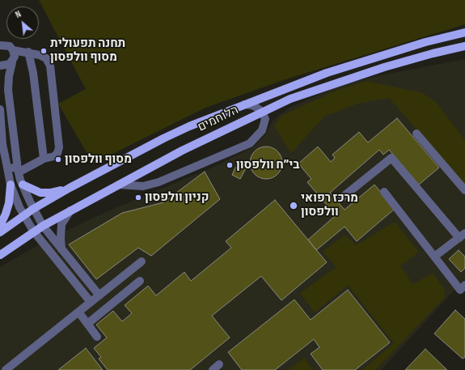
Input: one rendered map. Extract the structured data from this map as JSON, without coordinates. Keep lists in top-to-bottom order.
{
  "streets": {
    "main road": ["הלוחמים"]
  },
  "places": [
    "תחנה תפעולית מסוף וולפסון",
    "מסוף וולפסון",
    "בי״ח וולפסון",
    "קניון וולפסון",
    "מרכז רפואי וולפסון"
  ],
  "north": "top left"
}
